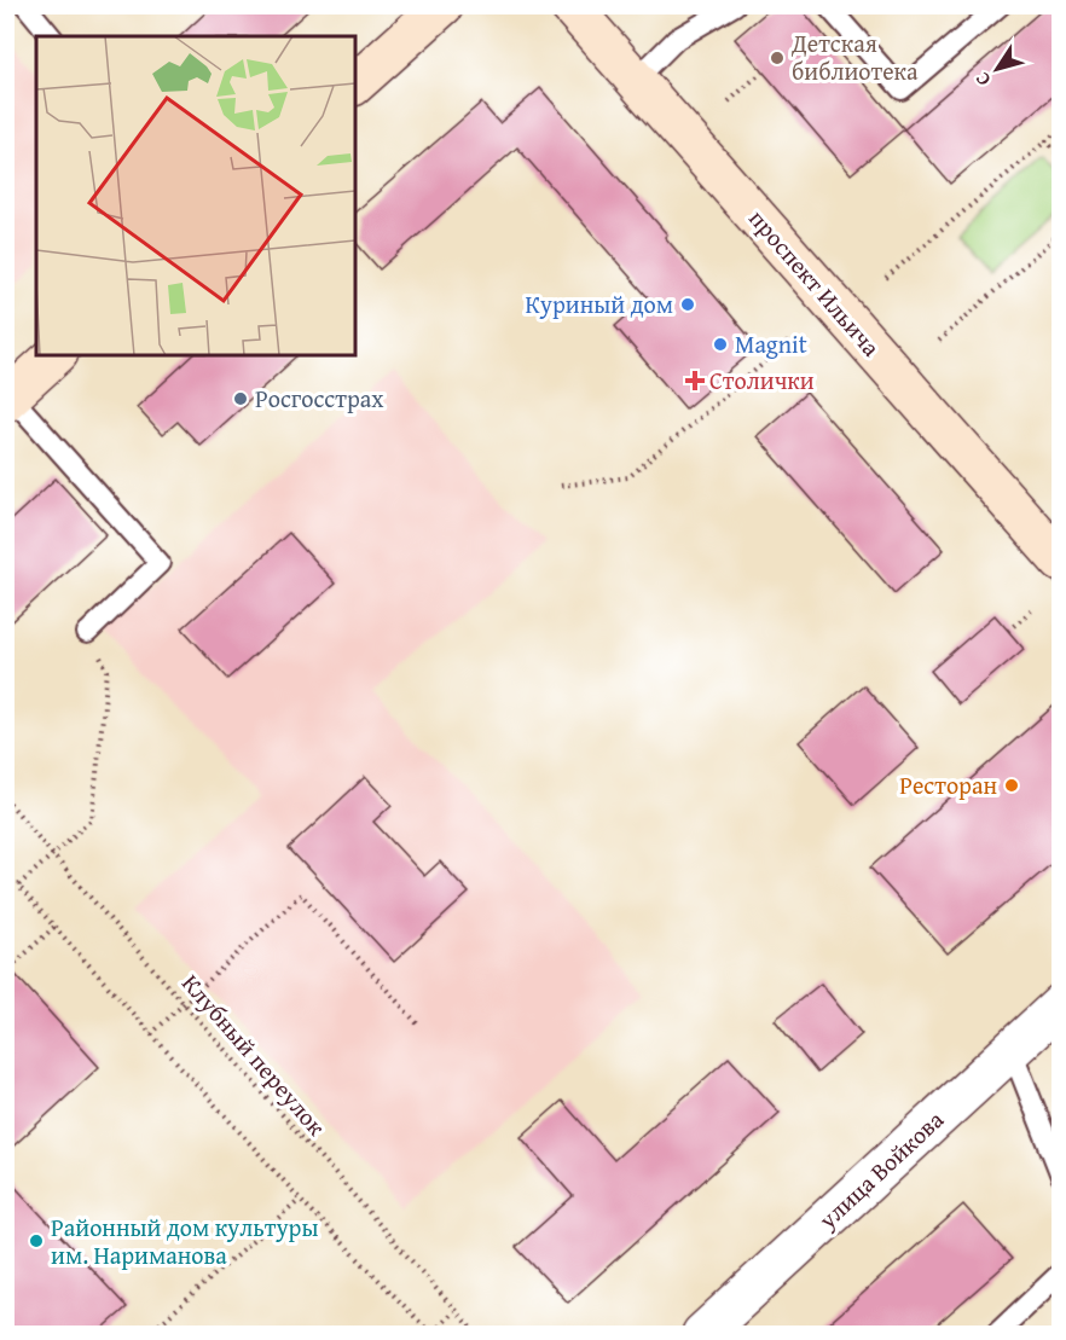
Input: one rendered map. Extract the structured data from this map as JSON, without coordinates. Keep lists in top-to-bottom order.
{
  "streets": {
    "street": ["проспект Ильича", "улица Войкова"],
    "path": ["Клубный переулок"]
  },
  "places": {
    "other": [
      "Детская библиотека",
      "Куриный дом",
      "Magnit",
      "Росгосстрах",
      "Ресторан",
      "Районный дом культуры им. Нариманова"
    ],
    "health": ["Столички"]
  },
  "north": "bottom left"
}
